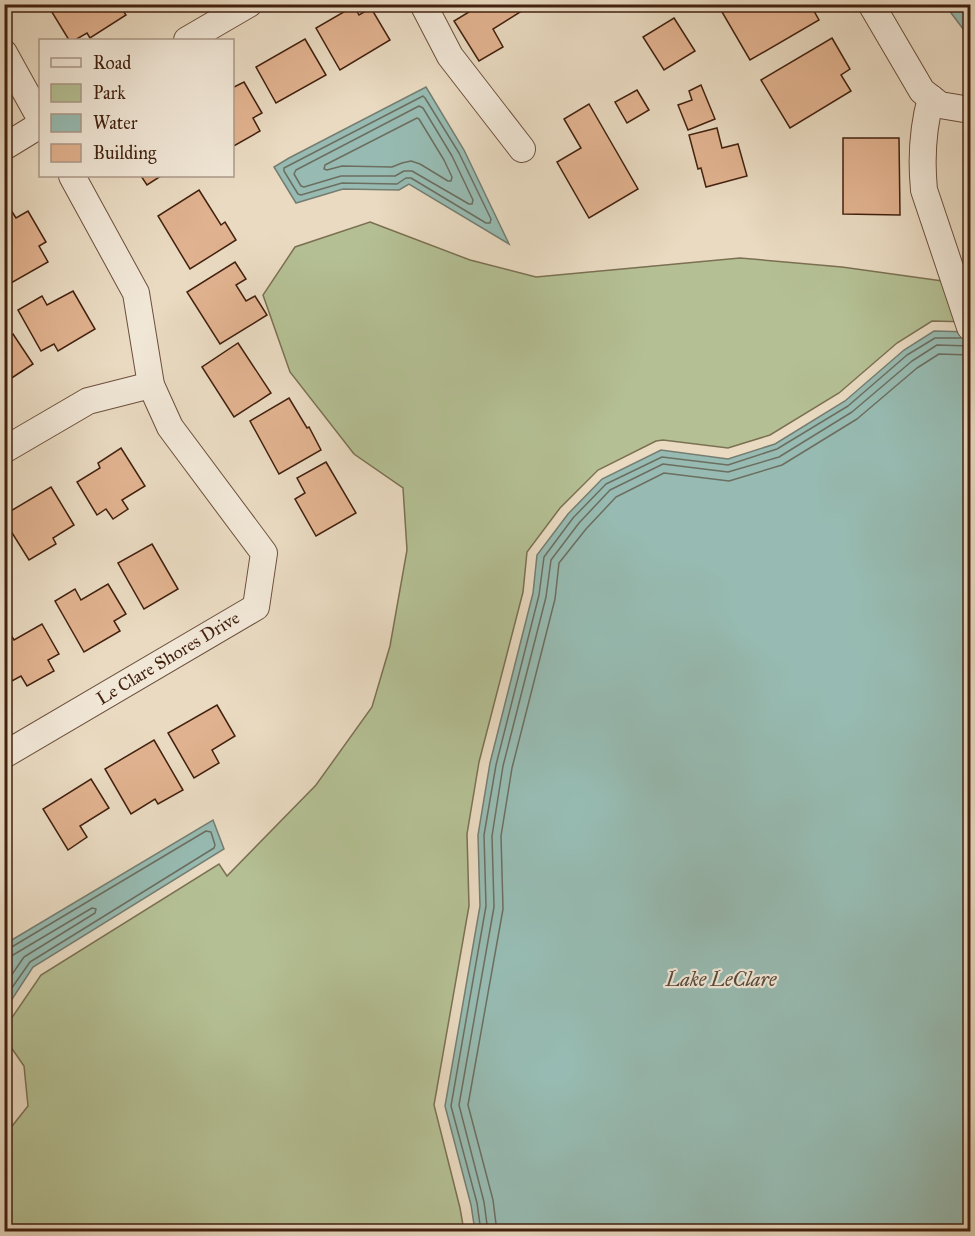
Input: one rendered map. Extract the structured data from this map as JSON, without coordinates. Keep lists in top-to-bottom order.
{
  "streets": {
    "street": ["Le Clare Shores Drive"]
  },
  "water": ["Lake LeClare"],
  "legend": [
    "Road",
    "Park",
    "Water",
    "Building"
  ]
}
